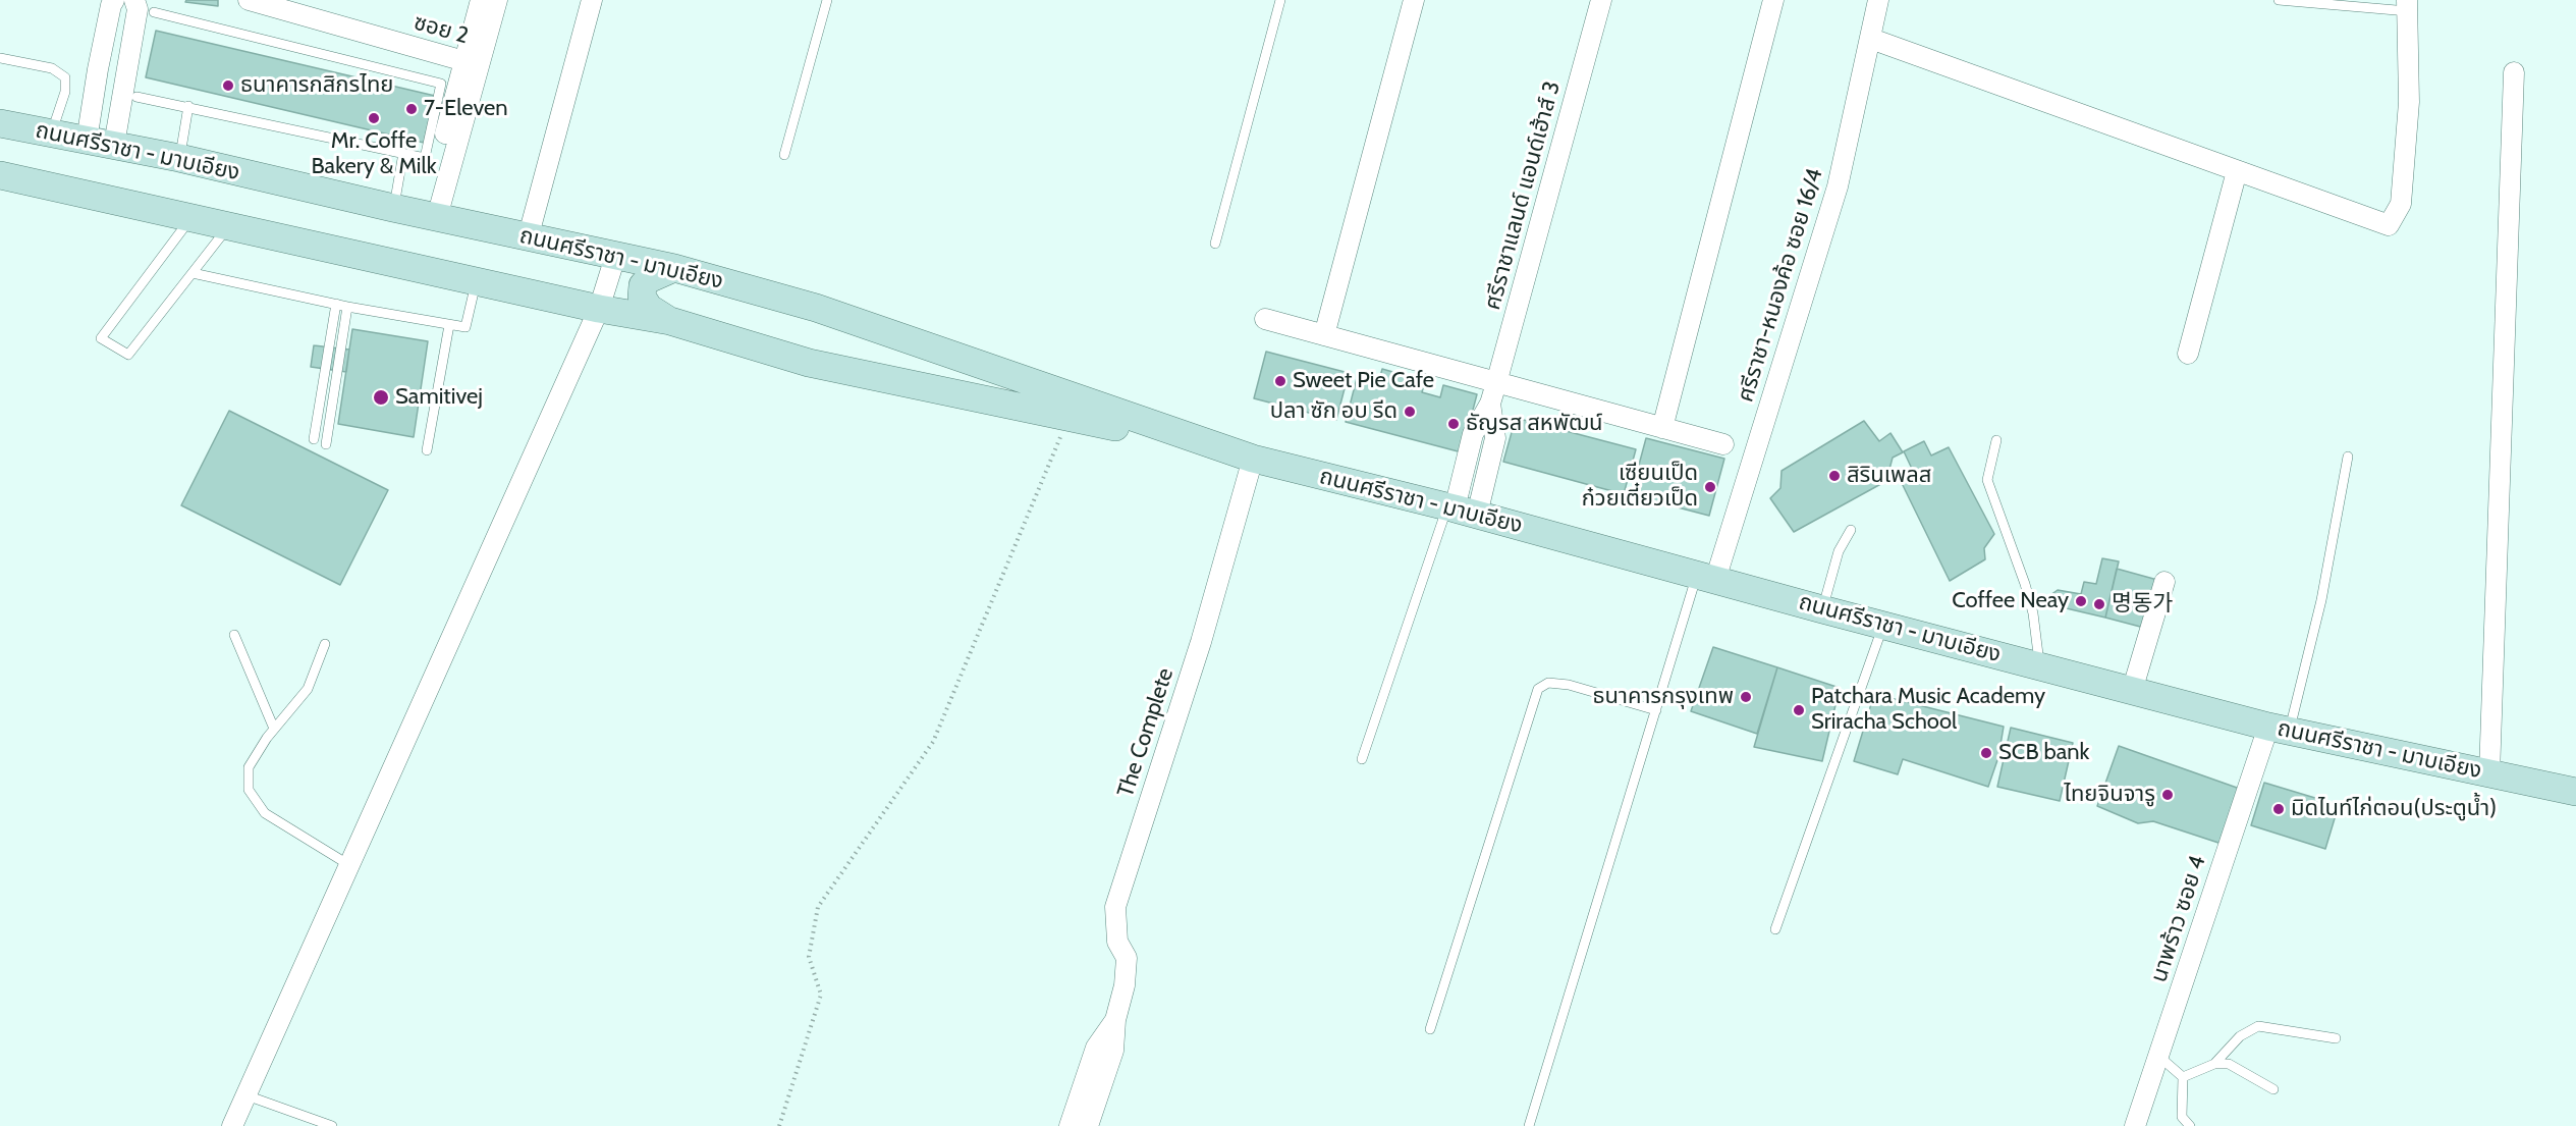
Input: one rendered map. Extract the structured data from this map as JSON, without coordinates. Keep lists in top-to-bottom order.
{
  "streets": {
    "main road": ["ถนนศรีราชา - มาบเอียง"],
    "street": [
      "ซอย 2",
      "ศรีราชาแลนด์ แอนด์เฮ้าส์ 3",
      "ศรีราชา-หนองค้อ ซอย 16/4",
      "The Complete",
      "นาพร้าว ซอย 4"
    ]
  },
  "crossings": [
    ["ถนนศรีราชา - มาบเอียง", "ศรีราชาแลนด์ แอนด์เฮ้าส์ 3"],
    ["ถนนศรีราชา - มาบเอียง", "ศรีราชา-หนองค้อ ซอย 16/4"],
    ["ถนนศรีราชา - มาบเอียง", "The Complete"],
    ["ถนนศรีราชา - มาบเอียง", "นาพร้าว ซอย 4"]
  ],
  "places": [
    "ธนาคารกสิกรไทย",
    "7-Eleven",
    "Mr. Coffe Bakery & Milk",
    "Sweet Pie Cafe",
    "Samitivej",
    "ปลา ซัก อบ รีด",
    "ธัญรส สหพัฒน์",
    "สิรินเพลส",
    "เซียนเป็ด ก๋วยเตี๋ยวเป็ด",
    "Coffee Neay",
    "명동가",
    "ธนาคารกรุงเทพ",
    "Patchara Music Academy Sriracha School",
    "SCB bank",
    "ไทยจินจารู",
    "มิดไนท์ไก่ตอน(ประตูน้ำ)"
  ]
}
